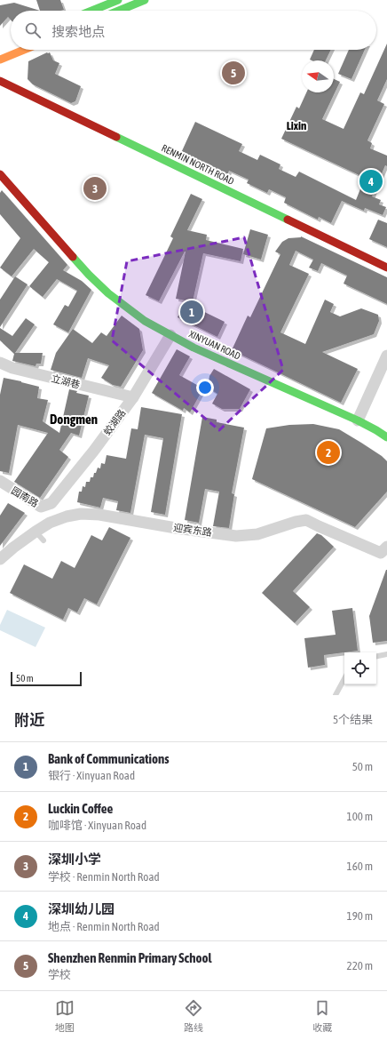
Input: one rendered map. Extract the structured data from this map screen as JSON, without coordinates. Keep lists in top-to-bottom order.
{
  "streets": {
    "main road": ["RENMIN NORTH ROAD", "XINYUAN ROAD"],
    "street": [
      "立湖巷",
      "蛟湖路",
      "园南路",
      "迎宾东路"
    ]
  },
  "crossings": [
    ["XINYUAN ROAD", "蛟湖路"],
    ["立湖巷", "蛟湖路"],
    ["蛟湖路", "园南路"]
  ],
  "districts": ["Lixin", "Dongmen"],
  "scale_bar": "50 m",
  "north": "left",
  "page": {
    "search": "搜索地点",
    "pins": [
      "5",
      "4",
      "3",
      "1",
      "2"
    ],
    "scale": "50 m",
    "heading": ["附近", "5个结果"],
    "list": [
      {
        "mark": "1",
        "name": "Bank of Communications",
        "note": "银行 · Xinyuan Road",
        "value": "50 m"
      },
      {
        "mark": "2",
        "name": "Luckin Coffee",
        "note": "咖啡馆 · Xinyuan Road",
        "value": "100 m"
      },
      {
        "mark": "3",
        "name": "深圳小学",
        "note": "学校 · Renmin North Road",
        "value": "160 m"
      },
      {
        "mark": "4",
        "name": "深圳幼儿园",
        "note": "地点 · Renmin North Road",
        "value": "190 m"
      },
      {
        "mark": "5",
        "name": "Shenzhen Renmin Primary School",
        "note": "学校",
        "value": "220 m"
      }
    ],
    "nav": ["地图", "路线", "收藏"]
  }
}
